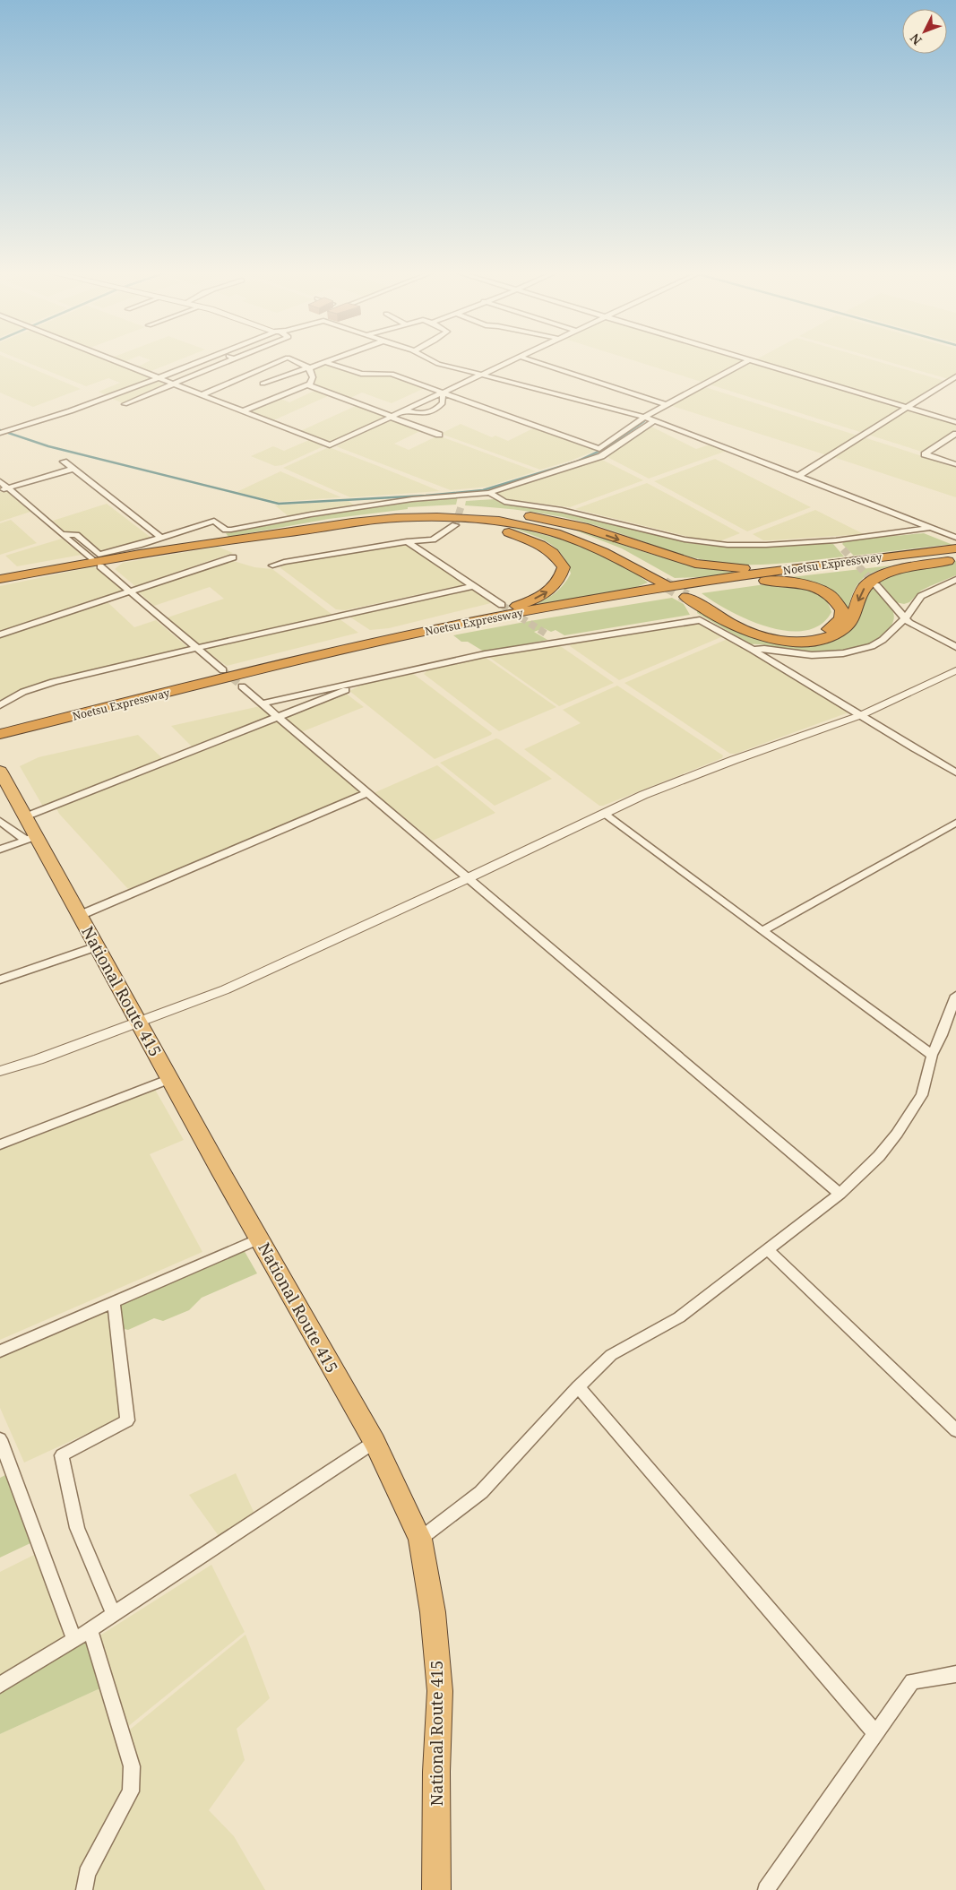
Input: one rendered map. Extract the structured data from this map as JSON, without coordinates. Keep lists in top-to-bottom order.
{
  "streets": {
    "highway": ["Noetsu Expressway", "National Route 415"]
  },
  "north": "bottom left"
}
